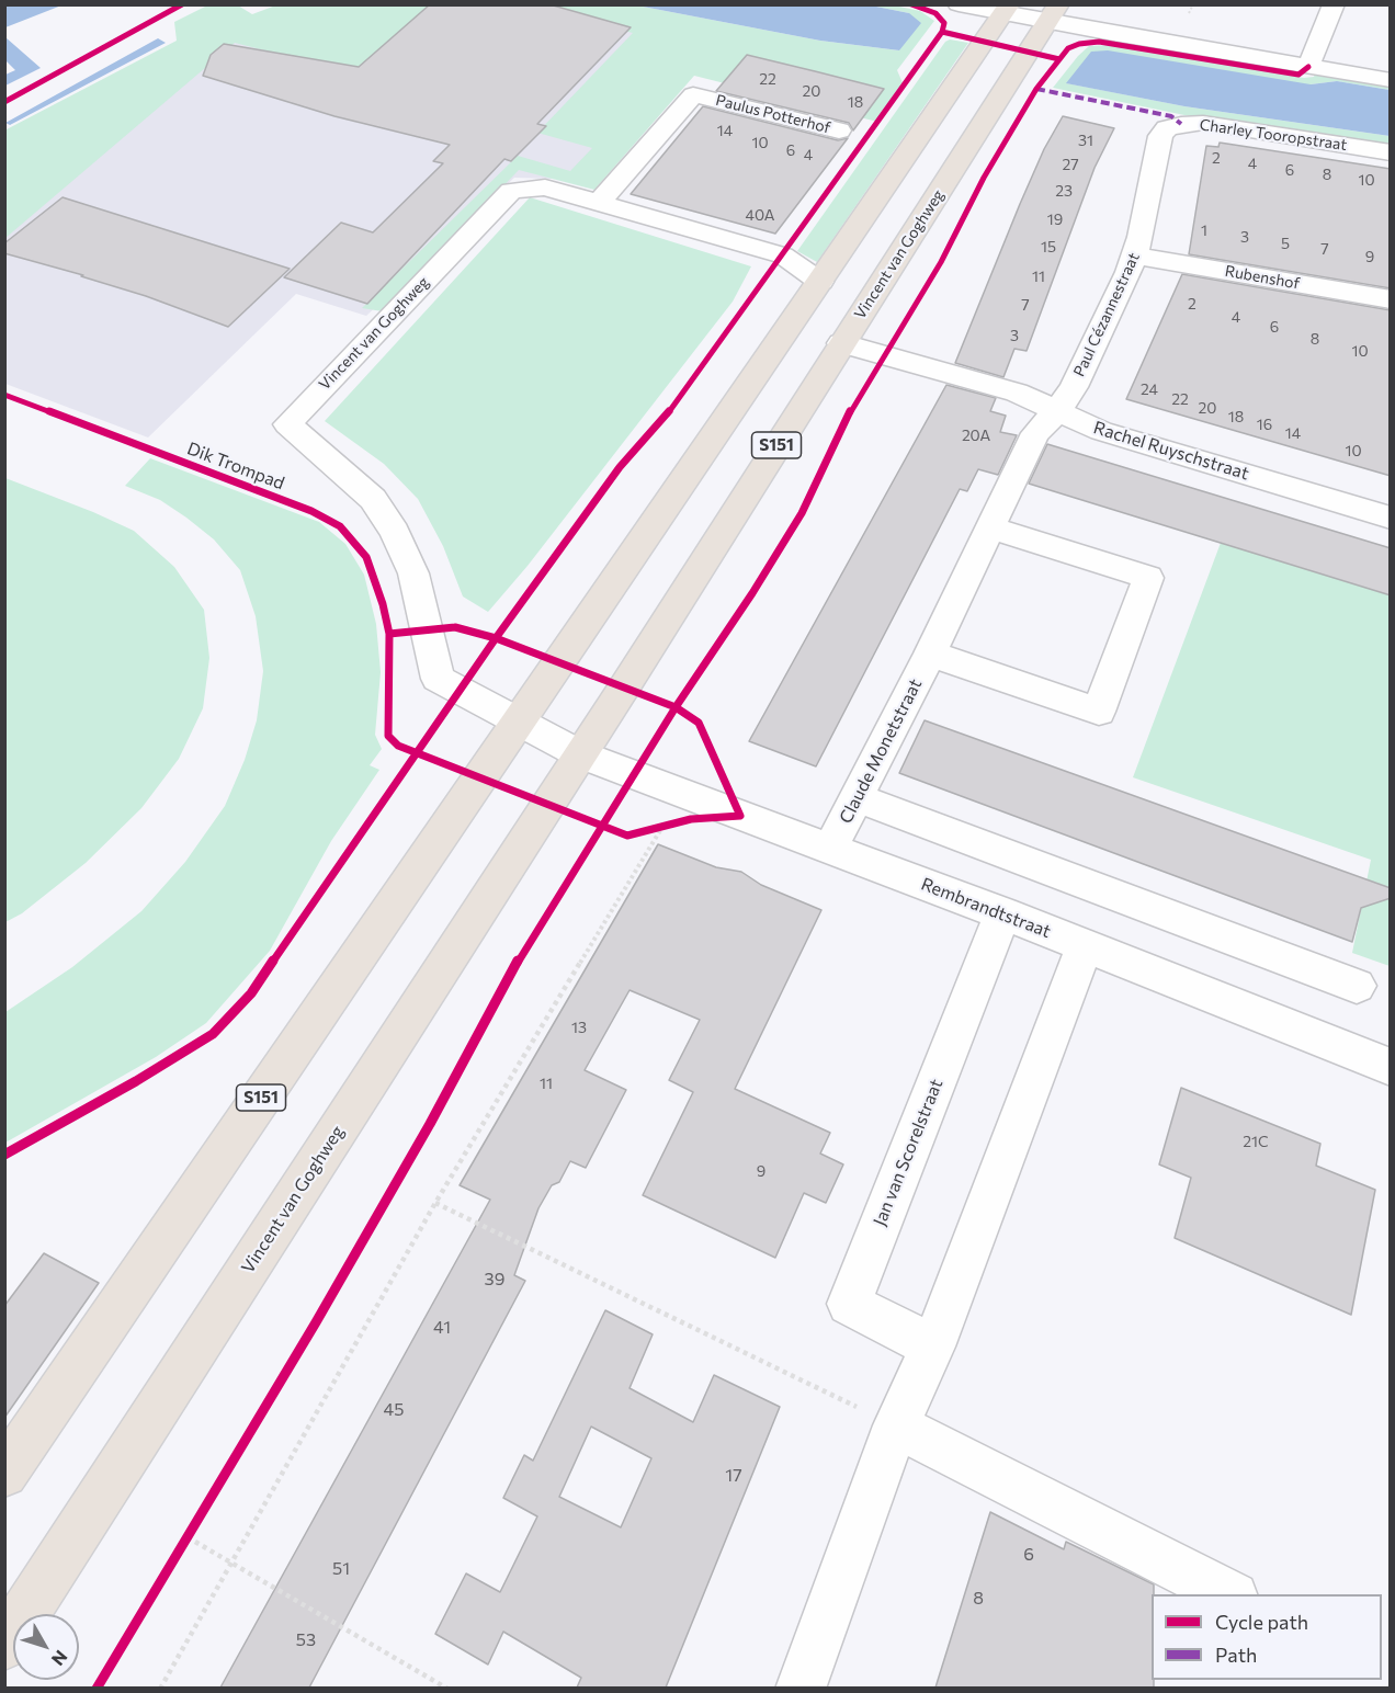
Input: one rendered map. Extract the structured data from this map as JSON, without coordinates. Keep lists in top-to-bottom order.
{
  "streets": {
    "main road": ["Vincent van Goghweg", "S151"],
    "street": [
      "Paulus Potterhof",
      "Charley Tooropstraat",
      "Rubenshof",
      "Paul Cézannestraat",
      "Rachel Ruyschstraat",
      "Claude Monetstraat",
      "Rembrandtstraat",
      "Jan van Scorelstraat"
    ],
    "cycle path": ["Dik Trompad"]
  },
  "crossings": [
    ["Paulus Potterhof", "Vincent van Goghweg"],
    ["Charley Tooropstraat", "Paul Cézannestraat"],
    ["Vincent van Goghweg", "S151"],
    ["Vincent van Goghweg", "Rachel Ruyschstraat"],
    ["Vincent van Goghweg", "Rembrandtstraat"],
    ["Rubenshof", "Paul Cézannestraat"],
    ["Paul Cézannestraat", "Rachel Ruyschstraat"],
    ["Paul Cézannestraat", "Claude Monetstraat"],
    ["Rachel Ruyschstraat", "Claude Monetstraat"],
    ["Claude Monetstraat", "Rembrandtstraat"],
    ["Rembrandtstraat", "Jan van Scorelstraat"]
  ],
  "house_numbers": [
    "22",
    "20",
    "18",
    "14",
    "31",
    "10",
    "6",
    "4",
    "2",
    "4",
    "27",
    "6",
    "8",
    "10",
    "23",
    "40A",
    "19",
    "1",
    "3",
    "5",
    "15",
    "7",
    "9",
    "11",
    "2",
    "7",
    "4",
    "6",
    "3",
    "8",
    "10",
    "24",
    "22",
    "20",
    "18",
    "16",
    "14",
    "20A",
    "10",
    "13",
    "11",
    "21C",
    "9",
    "39",
    "41",
    "45",
    "17",
    "6",
    "51",
    "8",
    "53"
  ],
  "legend": ["Cycle path", "Path"],
  "north": "bottom right"
}
